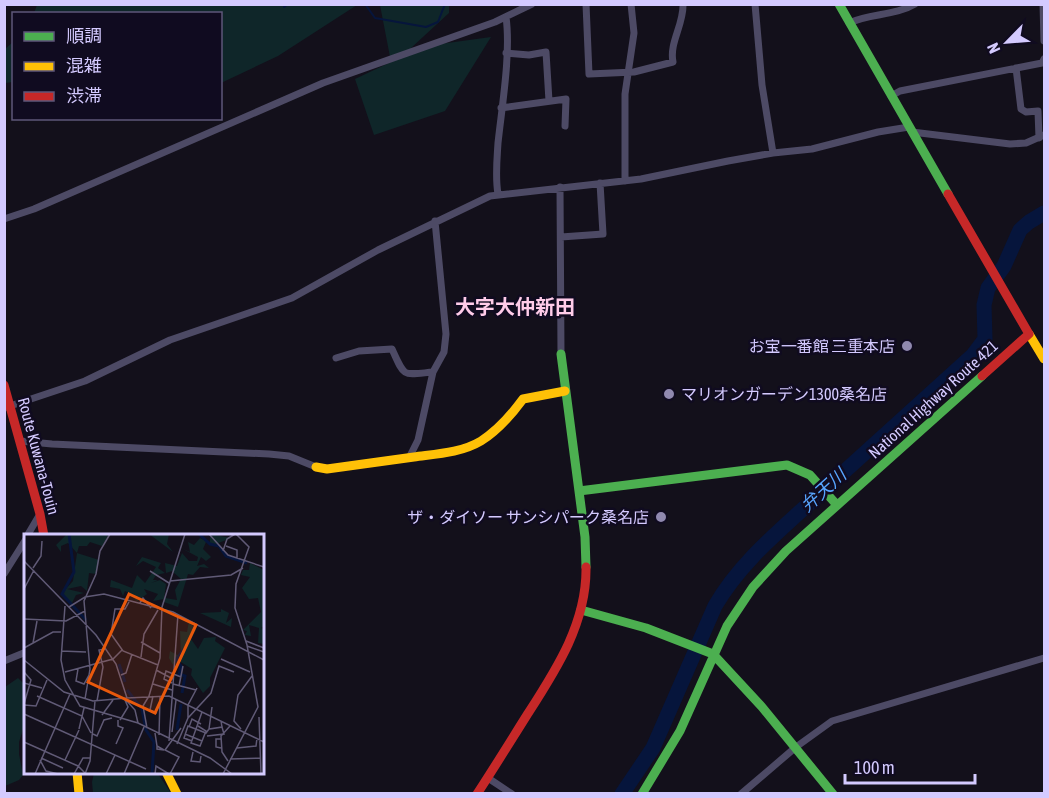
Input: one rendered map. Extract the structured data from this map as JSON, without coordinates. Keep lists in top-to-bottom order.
{
  "streets": {
    "main road": ["National Highway Route 421", "Route Kuwana-Touin"]
  },
  "districts": ["大字大仲新田"],
  "water": ["弁天川"],
  "places": ["お宝一番館 三重本店", "マリオンガーデン1300桑名店", "ザ・ダイソー サンシパーク桑名店"],
  "legend": ["順調", "混雑", "渋滞"],
  "scale_bar": "100 m",
  "north": "bottom left"
}
